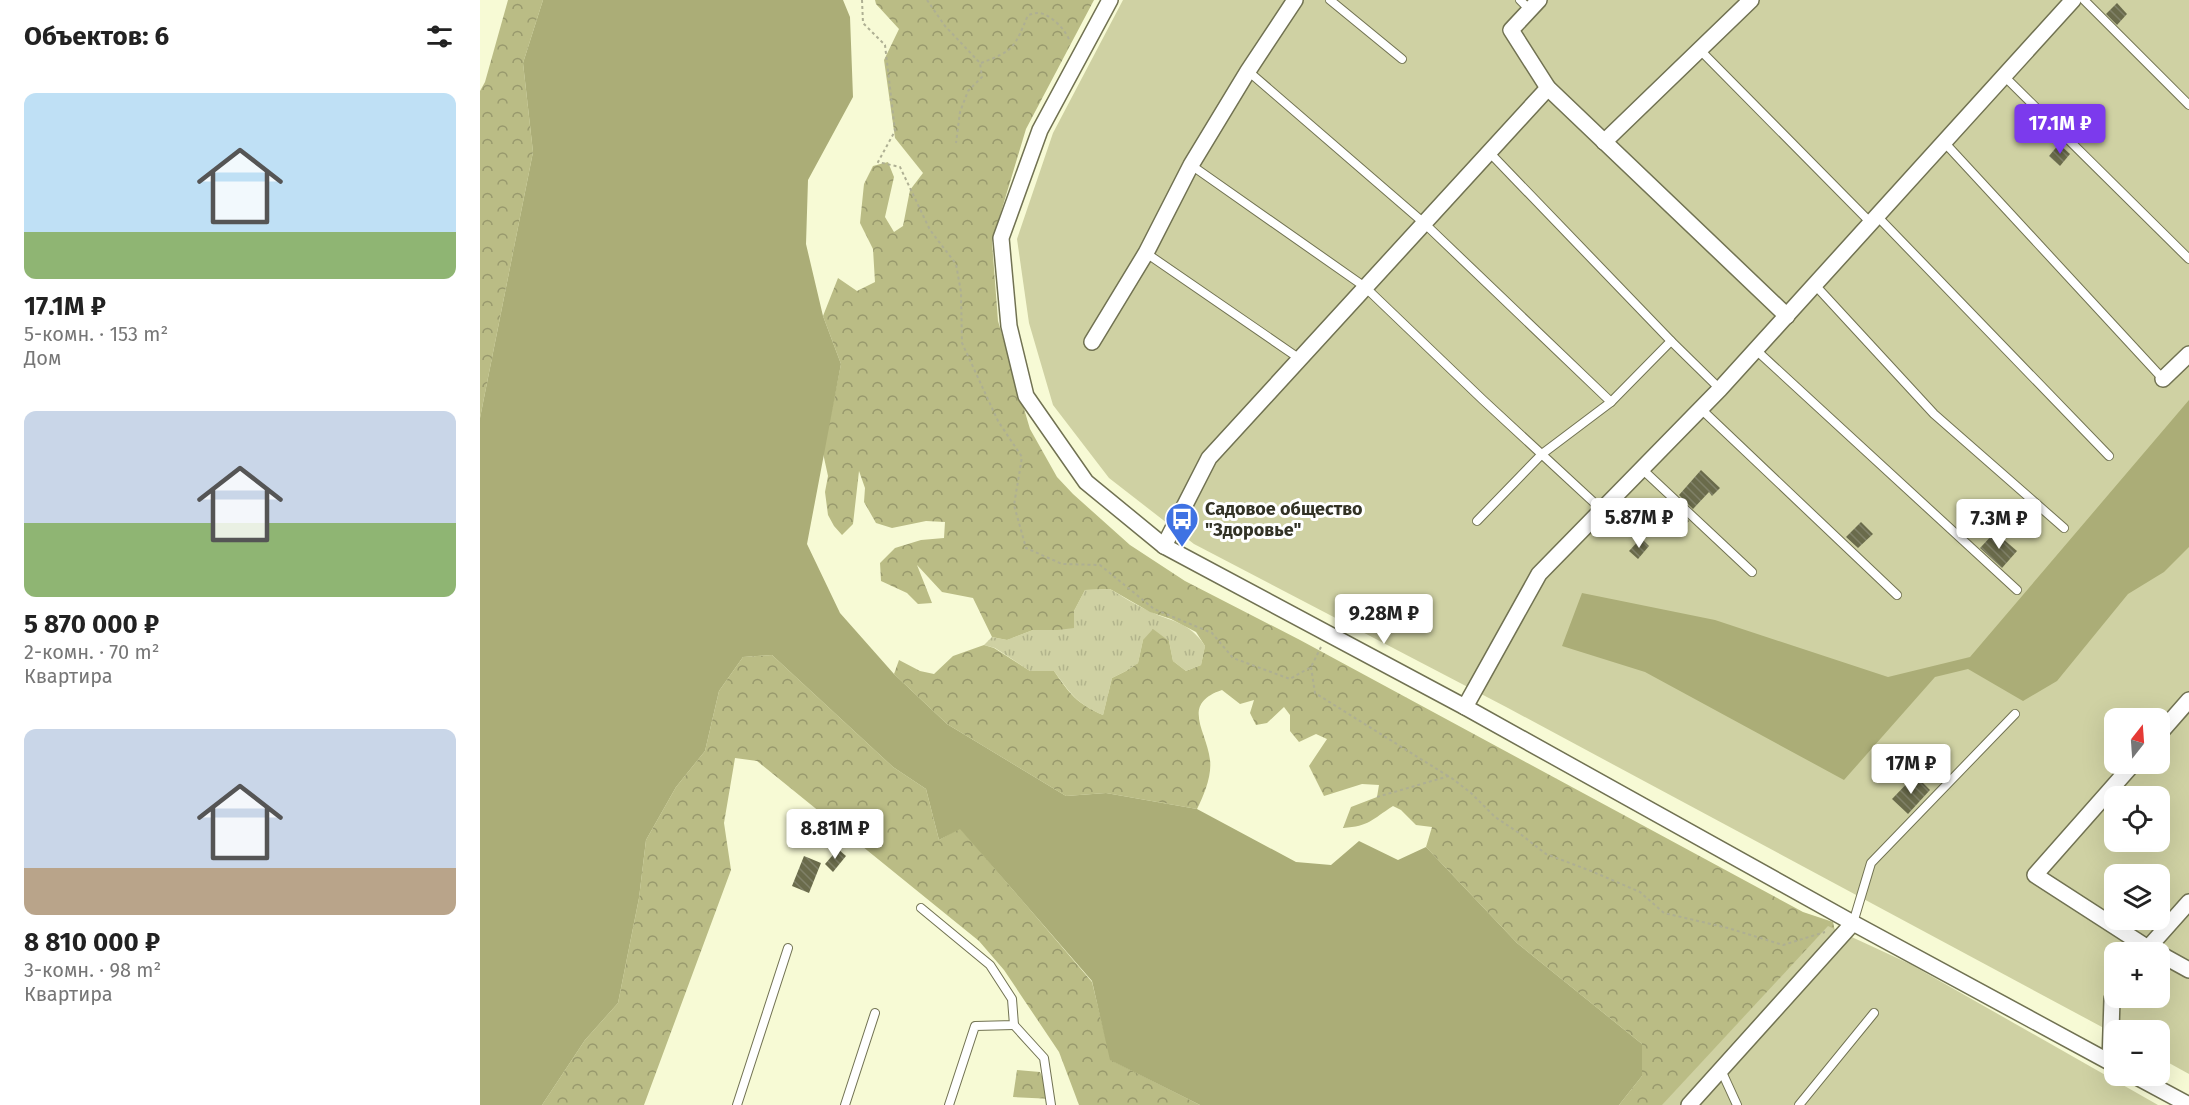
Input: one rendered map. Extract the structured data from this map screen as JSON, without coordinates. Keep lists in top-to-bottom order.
{
  "places": {
    "bus stop": ["Садовое общество \"Здоровье\""]
  },
  "north": "top",
  "page": {
    "heading": "Объектов: 6",
    "list": [
      {
        "name": "17.1M ₽",
        "note": "5-комн. · 153 m² · Дом"
      },
      {
        "name": "5 870 000 ₽",
        "note": "2-комн. · 70 m² · Квартира"
      },
      {
        "name": "8 810 000 ₽",
        "note": "3-комн. · 98 m² · Квартира"
      }
    ],
    "price": [
      "17.1M ₽",
      "5.87M ₽",
      "7.3M ₽",
      "9.28M ₽",
      "17M ₽",
      "8.81M ₽"
    ],
    "map_buttons": ["+", "−"]
  }
}
